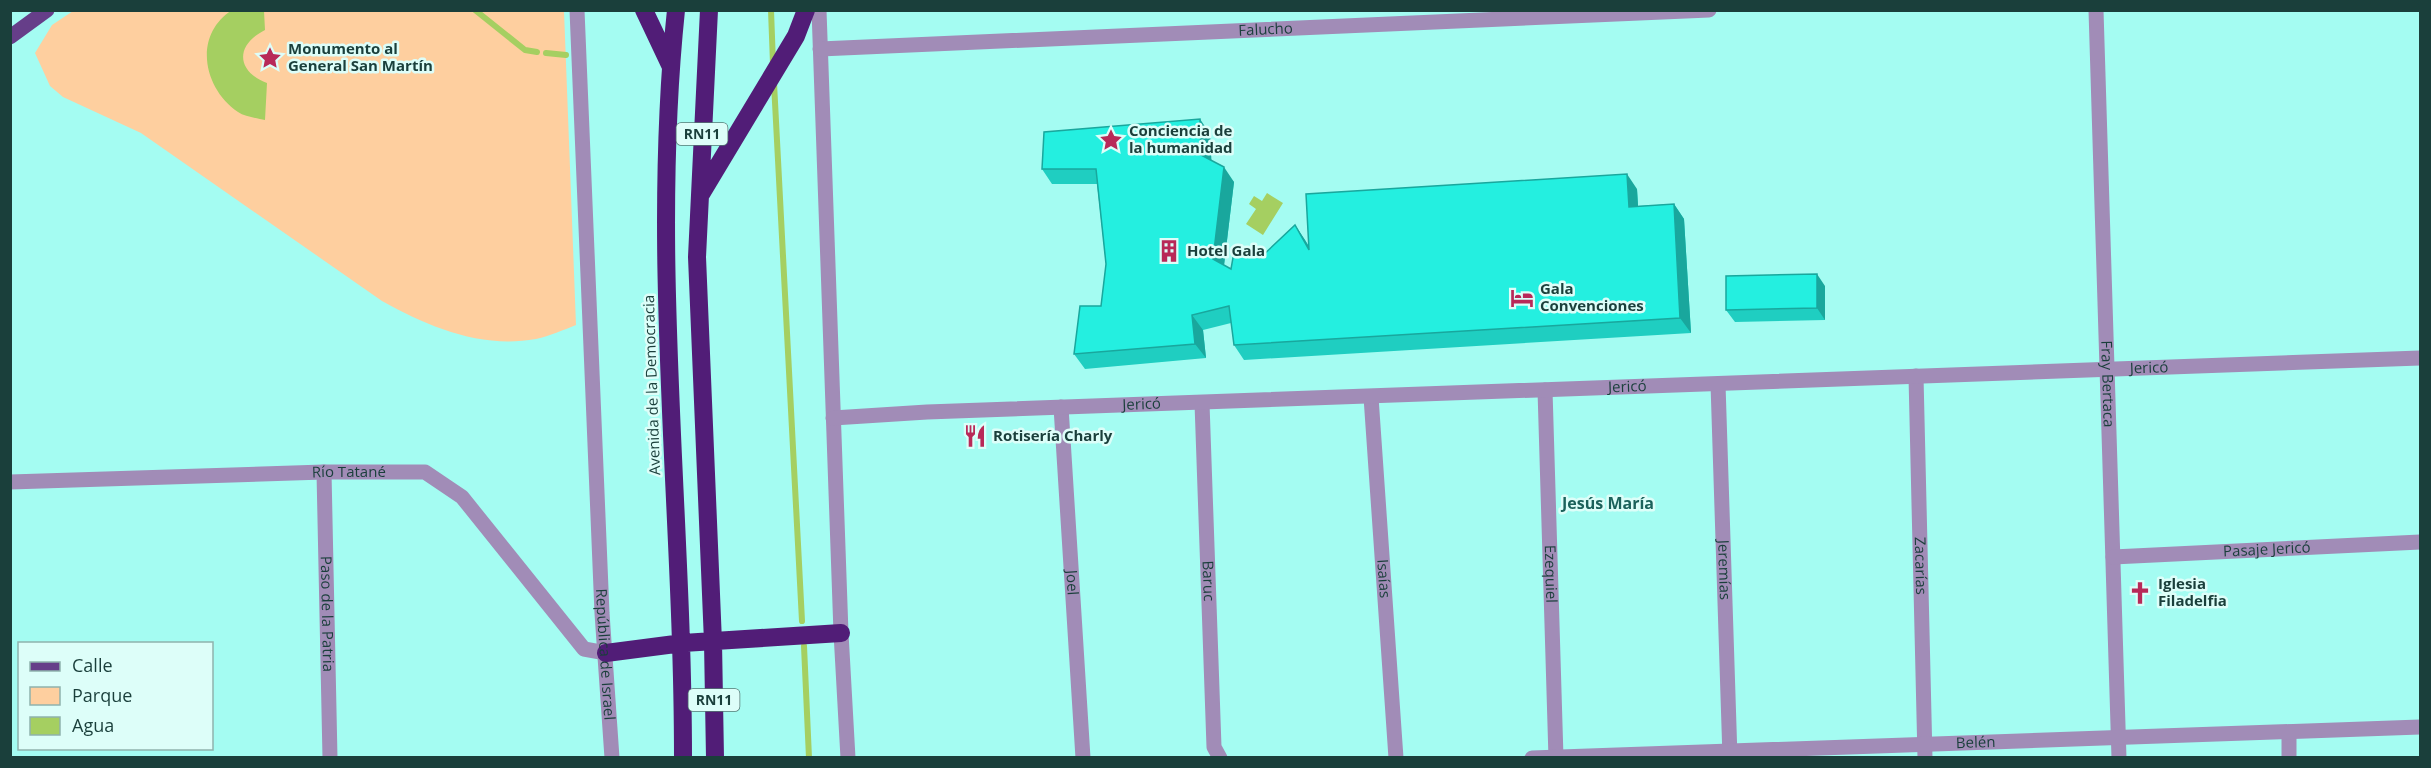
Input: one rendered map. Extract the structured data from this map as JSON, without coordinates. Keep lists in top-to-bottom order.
{
  "streets": {
    "highway": ["RN11", "Avenida de la Democracia"],
    "street": [
      "Falucho",
      "Jericó",
      "Fray Bertaca",
      "Río Tatané",
      "Pasaje Jericó",
      "Zacarías",
      "Jeremías",
      "Ezequiel",
      "Isaías",
      "Baruc",
      "Joel",
      "Paso de la Patria",
      "República de Israel",
      "Belén"
    ]
  },
  "crossings": [
    ["Jericó", "Fray Bertaca"],
    ["Jericó", "Zacarías"],
    ["Jericó", "Jeremías"],
    ["Jericó", "Ezequiel"],
    ["Jericó", "Isaías"],
    ["Jericó", "Baruc"],
    ["Jericó", "Joel"],
    ["Fray Bertaca", "Pasaje Jericó"],
    ["Fray Bertaca", "Belén"],
    ["Río Tatané", "Paso de la Patria"],
    ["Río Tatané", "República de Israel"],
    ["Zacarías", "Belén"],
    ["Jeremías", "Belén"],
    ["Ezequiel", "Belén"]
  ],
  "districts": ["Jesús María"],
  "places": {
    "place": ["Monumento al General San Martín", "Conciencia de la humanidad"],
    "building": ["Hotel Gala"],
    "hotel": ["Gala Convenciones"],
    "restaurant": ["Rotisería Charly"],
    "church": ["Iglesia Filadelfia"]
  },
  "legend": ["Calle", "Parque", "Agua"]
}
